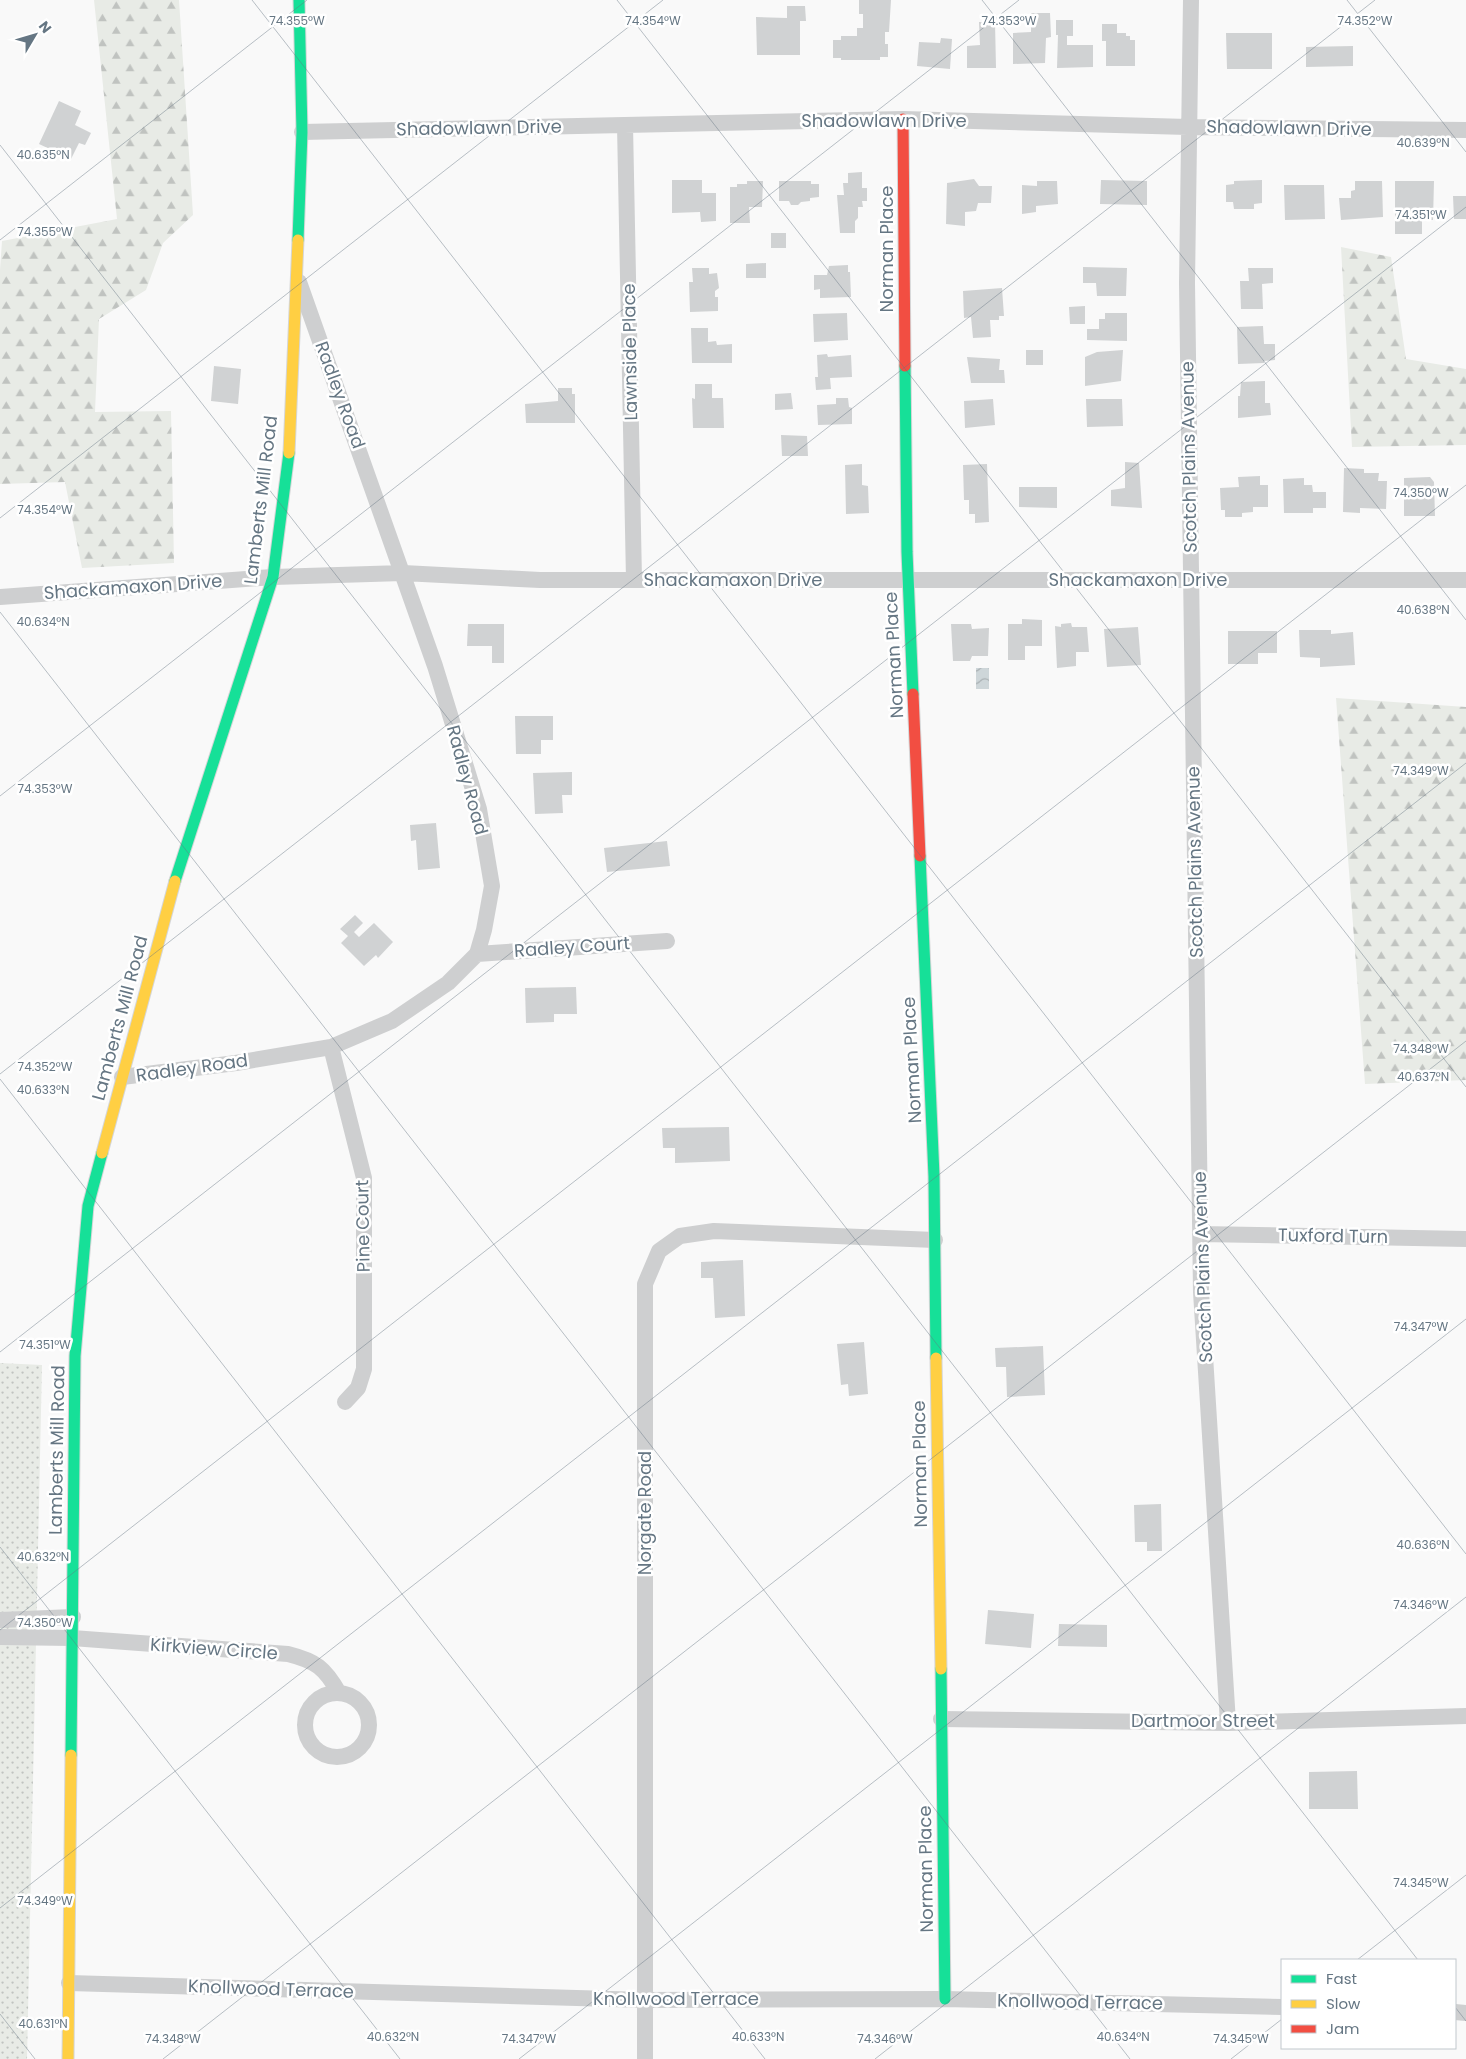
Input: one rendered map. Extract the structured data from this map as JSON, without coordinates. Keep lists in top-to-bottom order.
{
  "streets": {
    "street": [
      "Shadowlawn Drive",
      "Norman Place",
      "Lawnside Place",
      "Radley Road",
      "Scotch Plains Avenue",
      "Lamberts Mill Road",
      "Shackamaxon Drive",
      "Radley Court",
      "Pine Court",
      "Tuxford Turn",
      "Norgate Road",
      "Kirkview Circle",
      "Dartmoor Street",
      "Knollwood Terrace"
    ]
  },
  "crossings": [
    ["Shadowlawn Drive", "Norman Place"],
    ["Shadowlawn Drive", "Lawnside Place"],
    ["Shadowlawn Drive", "Scotch Plains Avenue"],
    ["Shadowlawn Drive", "Lamberts Mill Road"],
    ["Norman Place", "Shackamaxon Drive"],
    ["Norman Place", "Norgate Road"],
    ["Norman Place", "Dartmoor Street"],
    ["Norman Place", "Knollwood Terrace"],
    ["Lawnside Place", "Shackamaxon Drive"],
    ["Radley Road", "Lamberts Mill Road"],
    ["Radley Road", "Shackamaxon Drive"],
    ["Radley Road", "Radley Court"],
    ["Radley Road", "Pine Court"],
    ["Scotch Plains Avenue", "Shackamaxon Drive"],
    ["Scotch Plains Avenue", "Tuxford Turn"],
    ["Scotch Plains Avenue", "Dartmoor Street"],
    ["Lamberts Mill Road", "Shackamaxon Drive"],
    ["Lamberts Mill Road", "Kirkview Circle"],
    ["Lamberts Mill Road", "Knollwood Terrace"],
    ["Norgate Road", "Knollwood Terrace"]
  ],
  "legend": ["Fast", "Slow", "Jam"],
  "north": "top right",
  "coordinates": [
    "74.355°W",
    "74.354°W",
    "74.353°W",
    "74.352°W",
    "40.639°N",
    "40.635°N",
    "74.351°W",
    "74.350°W",
    "40.638°N",
    "40.634°N",
    "74.349°W",
    "74.348°W",
    "40.637°N",
    "40.633°N",
    "74.347°W",
    "40.636°N",
    "40.632°N",
    "74.346°W",
    "74.345°W",
    "40.631°N"
  ]
}
